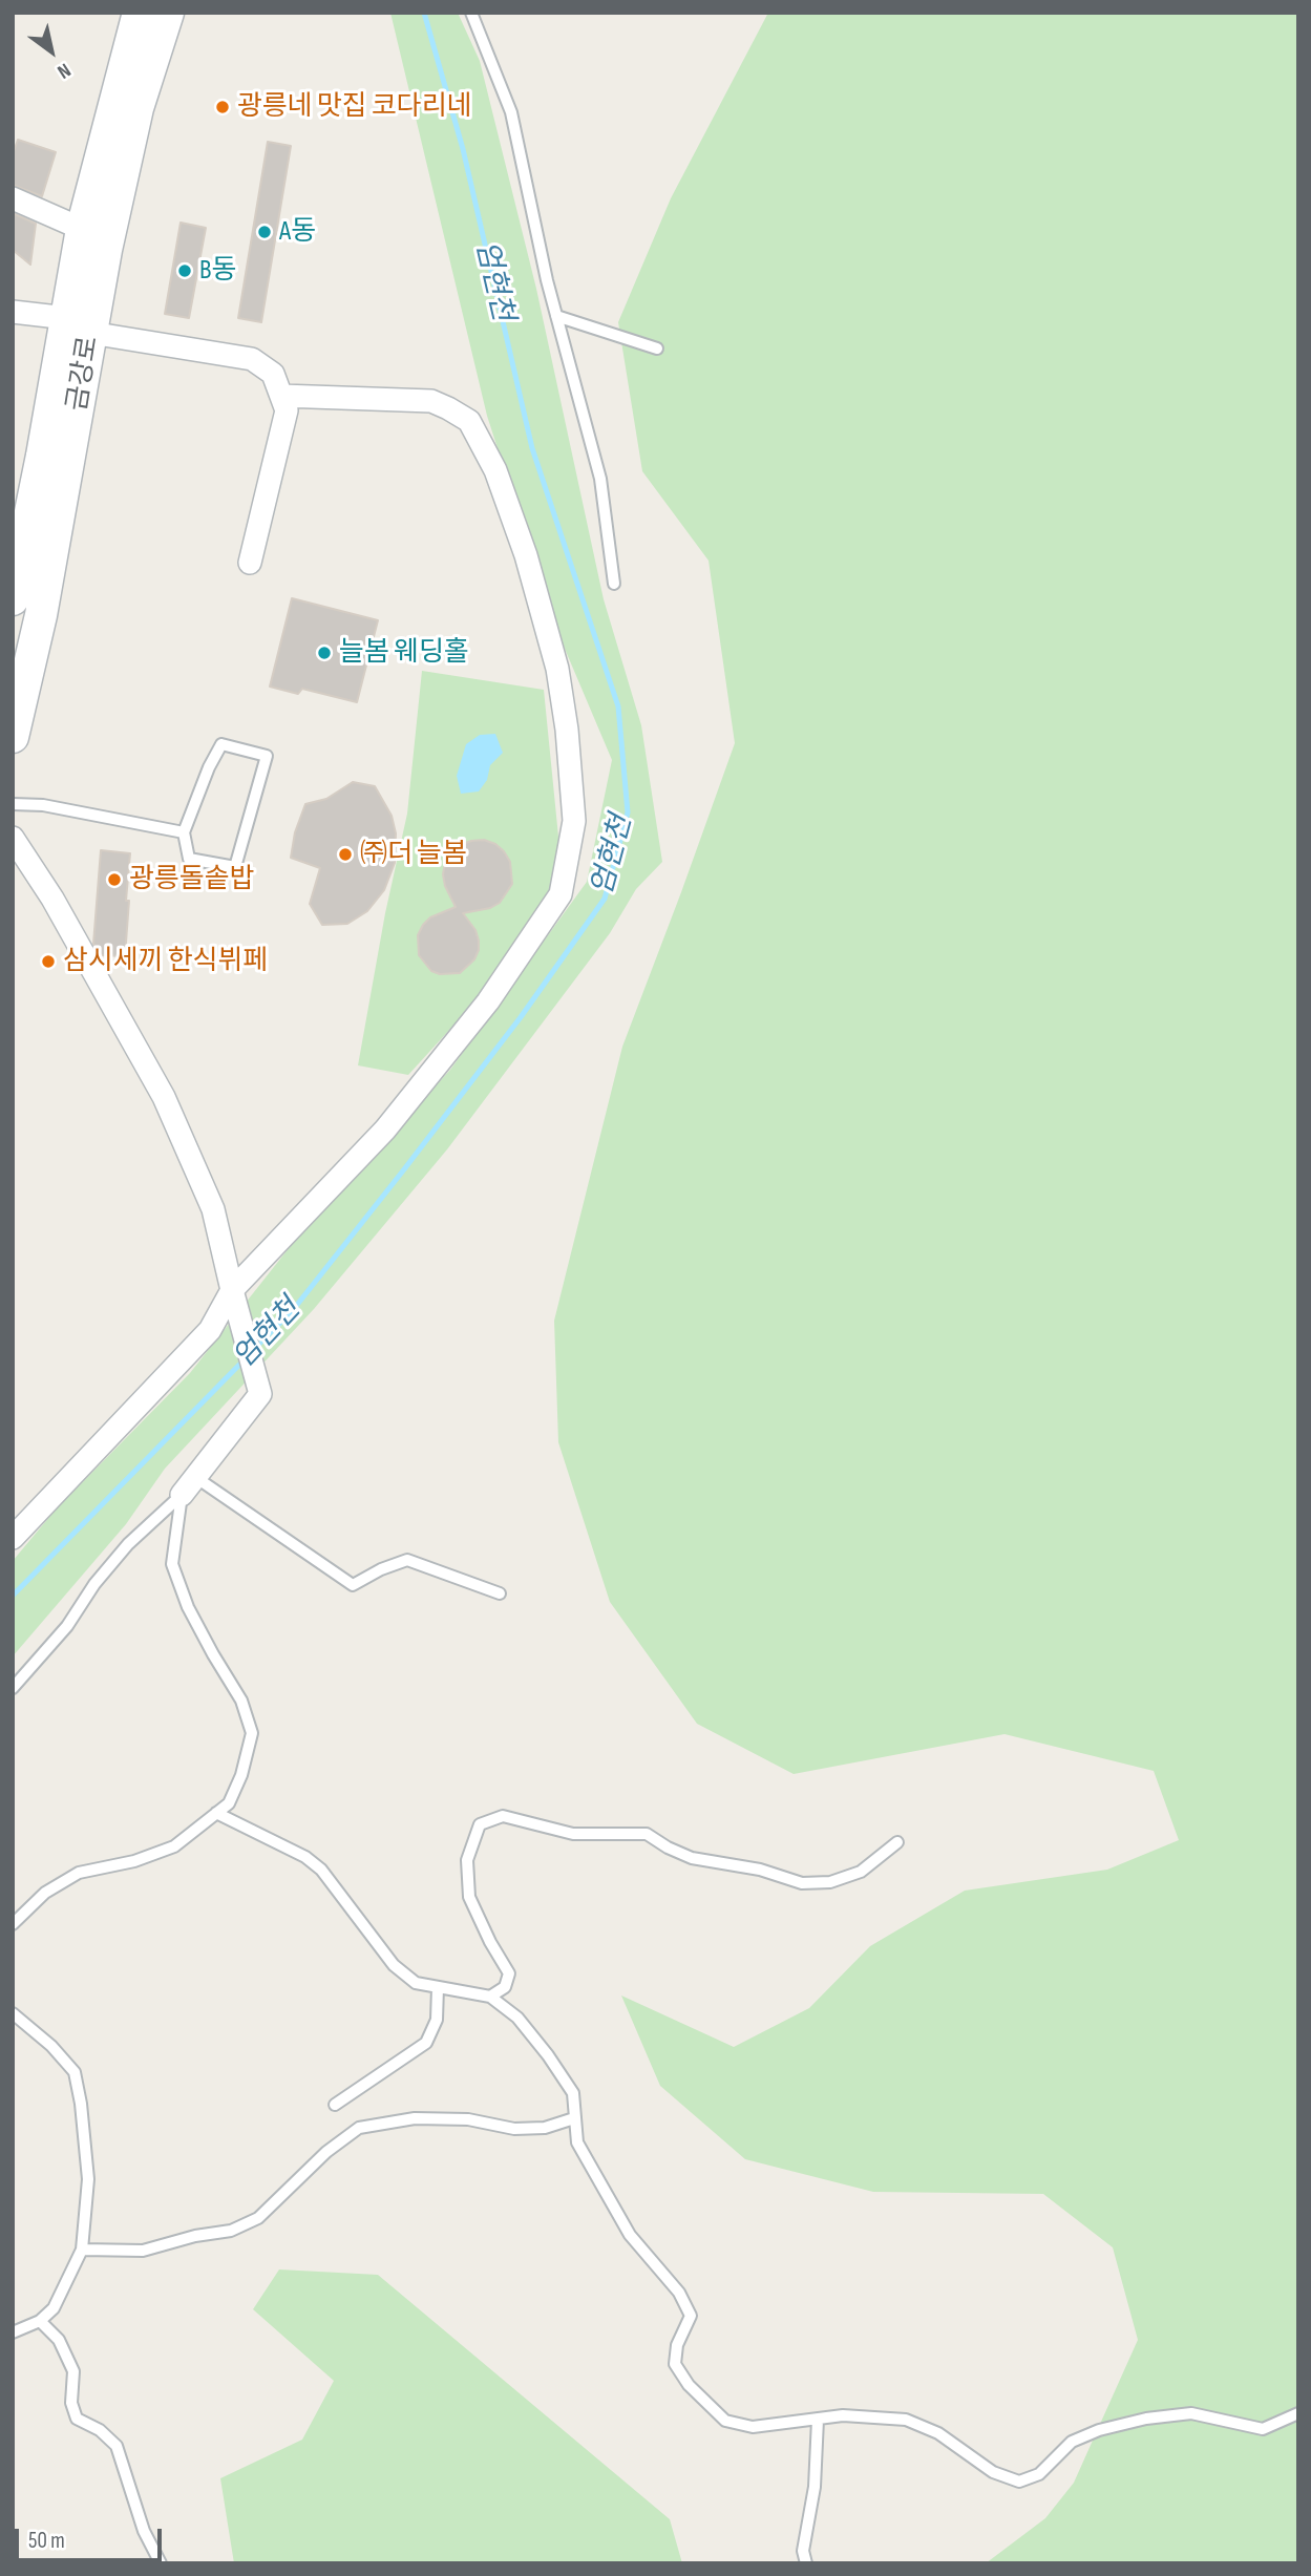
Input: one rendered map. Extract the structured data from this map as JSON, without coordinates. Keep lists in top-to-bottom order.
{
  "streets": {
    "main road": ["금강로"]
  },
  "water": ["엄현천"],
  "places": [
    "광릉네 맛집 코다리네",
    "A동",
    "B동",
    "늘봄 웨딩홀",
    "㈜더 늘봄",
    "광릉돌솥밥",
    "삼시세끼 한식뷔페"
  ],
  "scale_bar": "50 m",
  "north": "bottom right"
}
